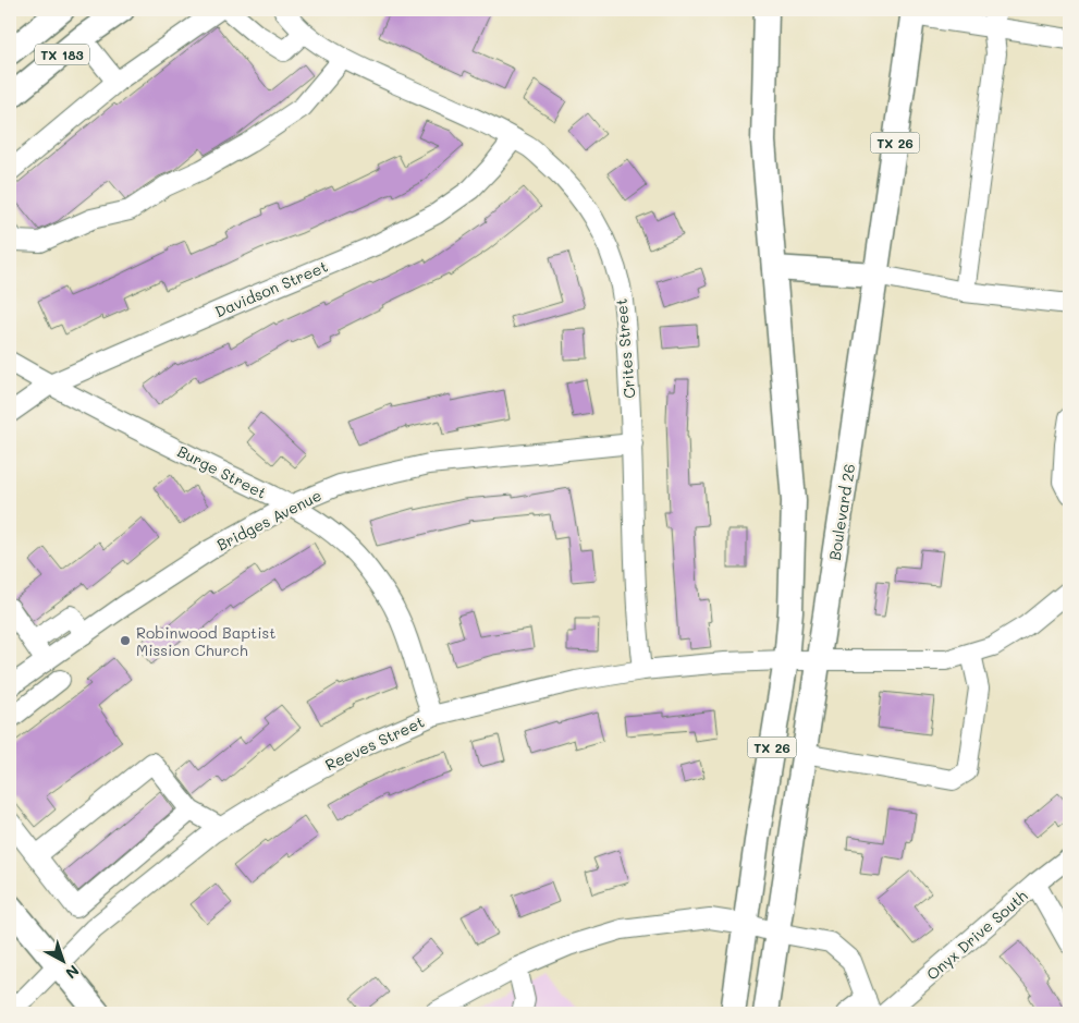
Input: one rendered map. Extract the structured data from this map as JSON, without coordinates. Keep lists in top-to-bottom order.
{
  "streets": {
    "main road": ["TX 183", "TX 26", "Boulevard 26"],
    "street": [
      "Davidson Street",
      "Crites Street",
      "Burge Street",
      "Bridges Avenue",
      "Reeves Street",
      "Onyx Drive South"
    ]
  },
  "crossings": [
    ["TX 26", "Reeves Street"],
    ["Davidson Street", "Crites Street"],
    ["Davidson Street", "Burge Street"],
    ["Crites Street", "Bridges Avenue"],
    ["Crites Street", "Reeves Street"],
    ["Burge Street", "Bridges Avenue"],
    ["Burge Street", "Reeves Street"],
    ["Boulevard 26", "Reeves Street"]
  ],
  "places": ["Robinwood Baptist Mission Church"],
  "north": "bottom right"
}
